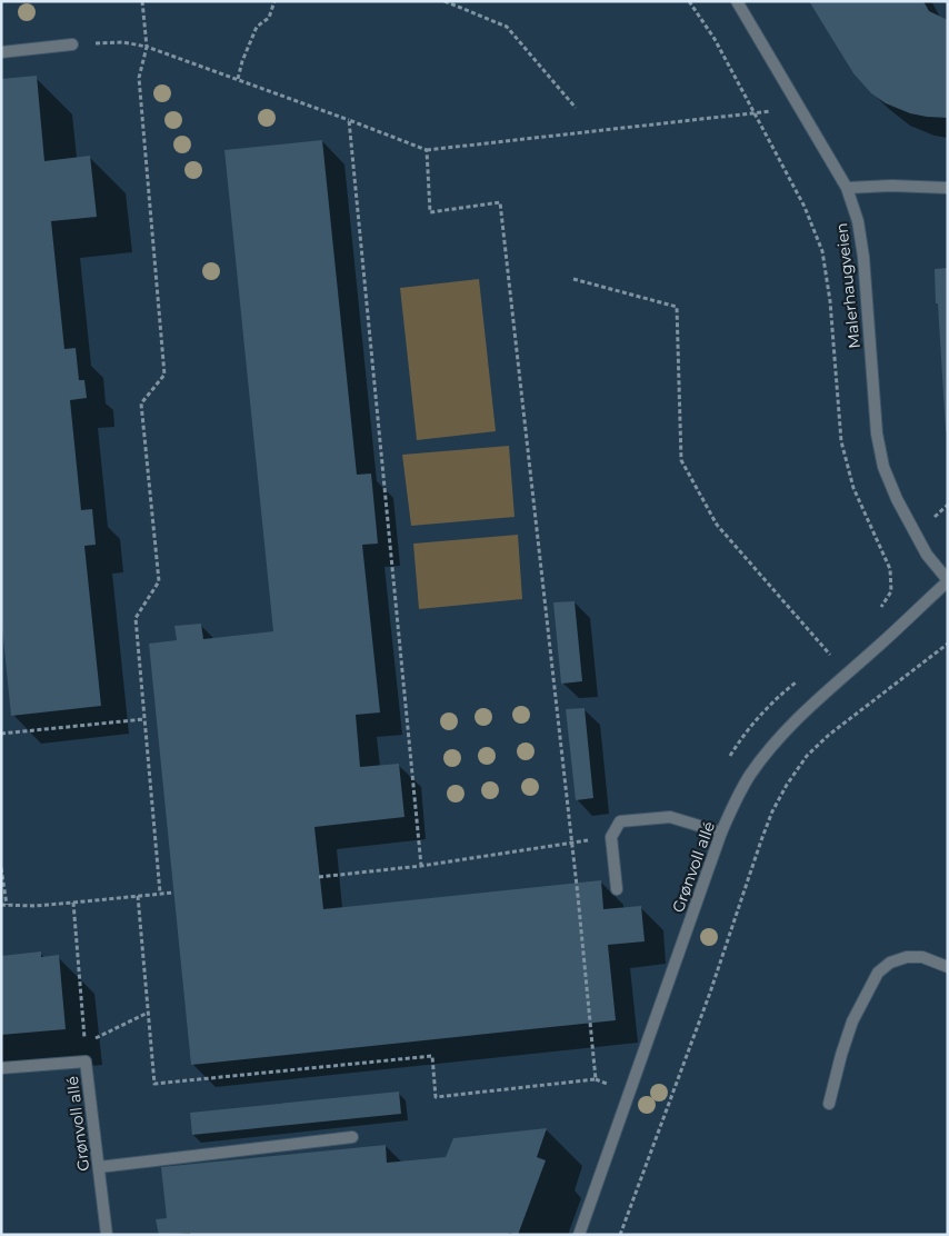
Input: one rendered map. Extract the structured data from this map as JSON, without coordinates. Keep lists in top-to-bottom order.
{
  "streets": {
    "street": ["Malerhaugveien", "Grønvoll allé"]
  },
  "crossings": [
    ["Malerhaugveien", "Grønvoll allé"]
  ]
}
